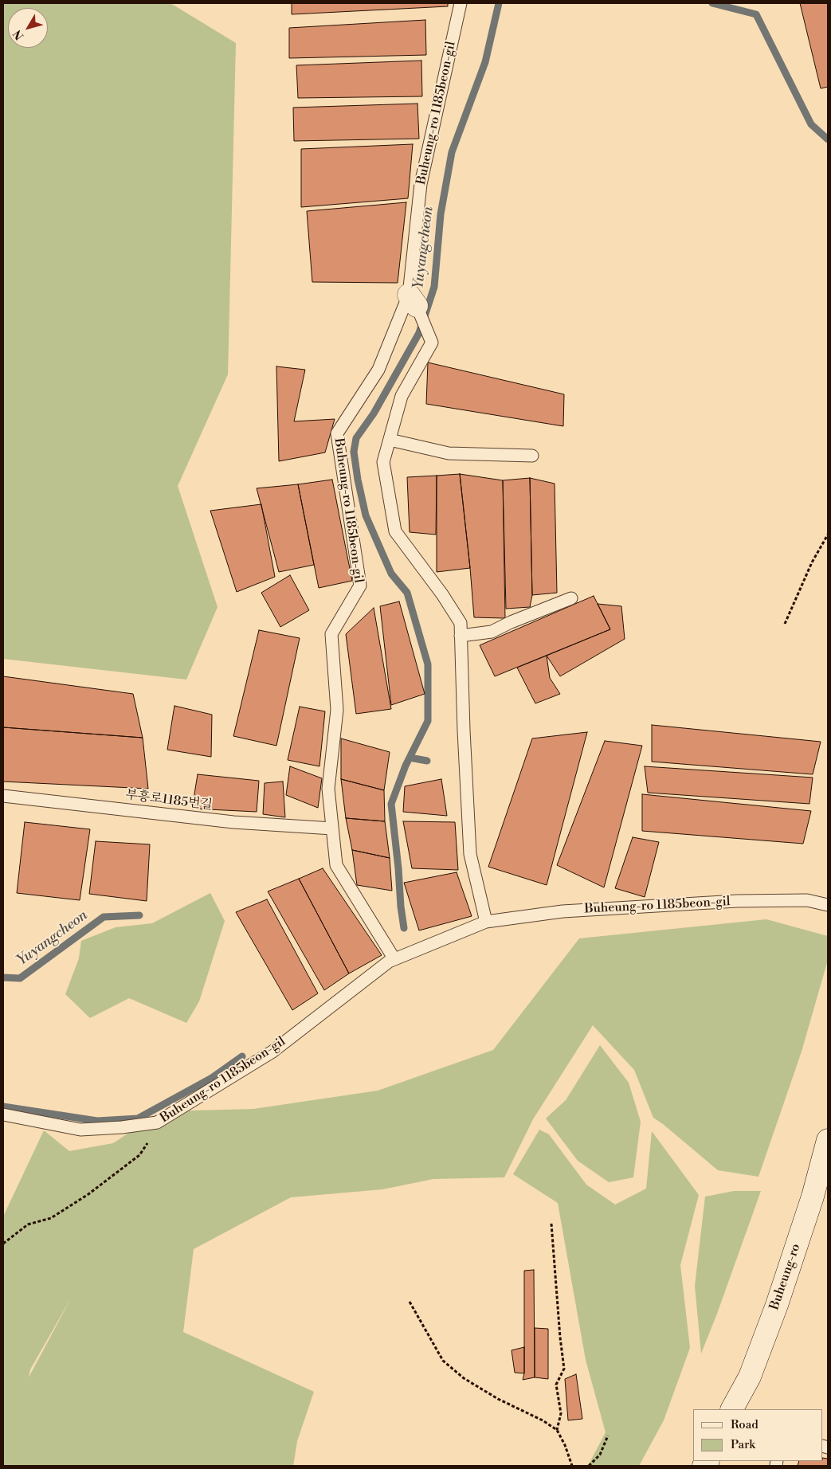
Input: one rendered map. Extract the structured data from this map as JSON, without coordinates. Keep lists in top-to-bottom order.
{
  "streets": {
    "main road": ["Buheung-ro"],
    "lane": ["Buheung-ro 1185beon-gil", "부흥로1185번길"]
  },
  "crossings": [
    ["Buheung-ro 1185beon-gil", "부흥로1185번길"]
  ],
  "water": ["Yuyangcheon"],
  "legend": ["Road", "Park"],
  "north": "bottom left"
}
